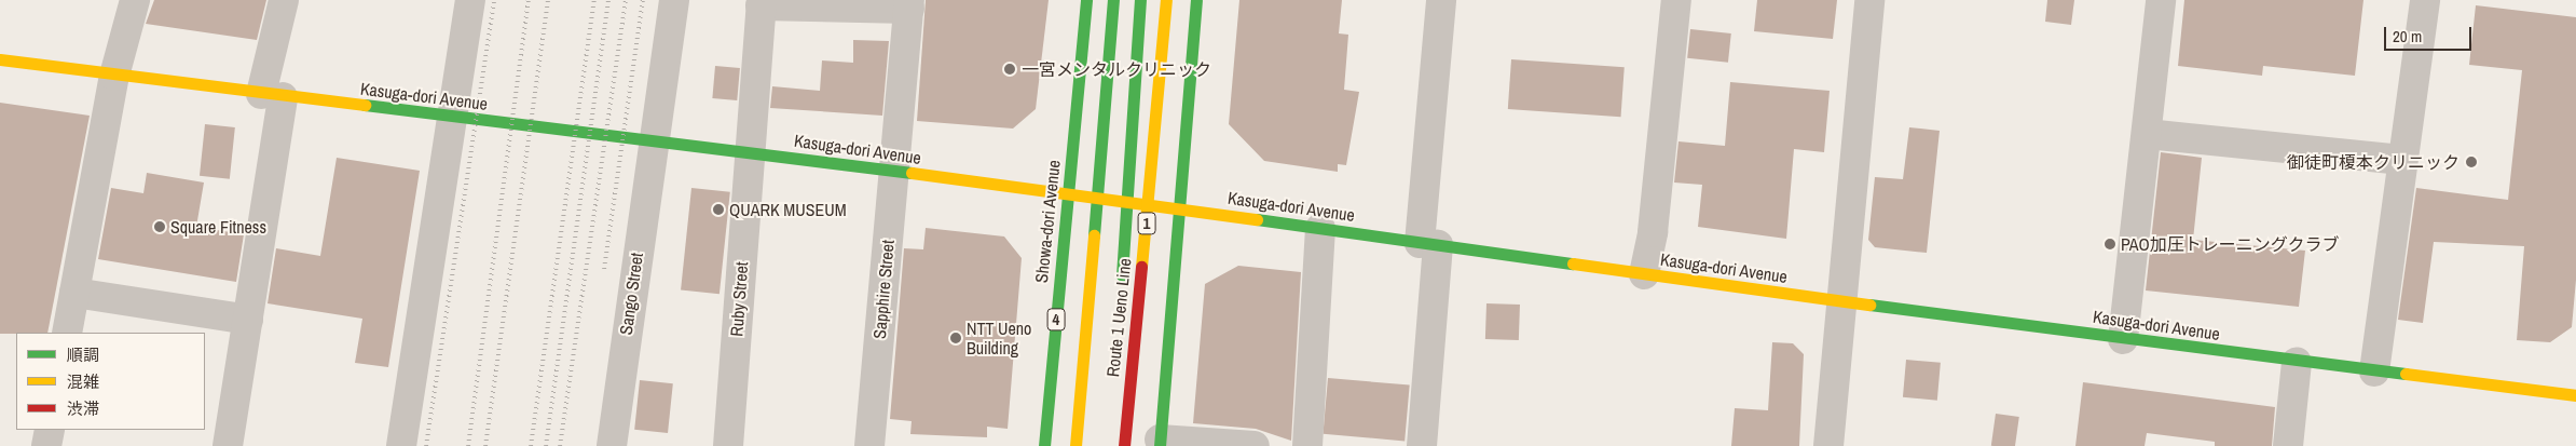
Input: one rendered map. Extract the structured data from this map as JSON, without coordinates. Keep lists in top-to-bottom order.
{
  "streets": {
    "main road": [
      "Kasuga-dori Avenue",
      "Showa-dori Avenue",
      "1",
      "Route 1 Ueno Line",
      "4"
    ],
    "street": ["Sapphire Street", "Sango Street", "Ruby Street"]
  },
  "crossings": [
    ["Kasuga-dori Avenue", "Showa-dori Avenue"],
    ["Kasuga-dori Avenue", "Sapphire Street"],
    ["Kasuga-dori Avenue", "Sango Street"],
    ["Kasuga-dori Avenue", "Ruby Street"]
  ],
  "places": [
    "一宮メンタルクリニック",
    "御徒町榎本クリニック",
    "QUARK MUSEUM",
    "Square Fitness",
    "PAO加圧トレーニングクラブ",
    "NTT Ueno Building"
  ],
  "legend": ["順調", "混雑", "渋滞"],
  "scale_bar": "20 m"
}
